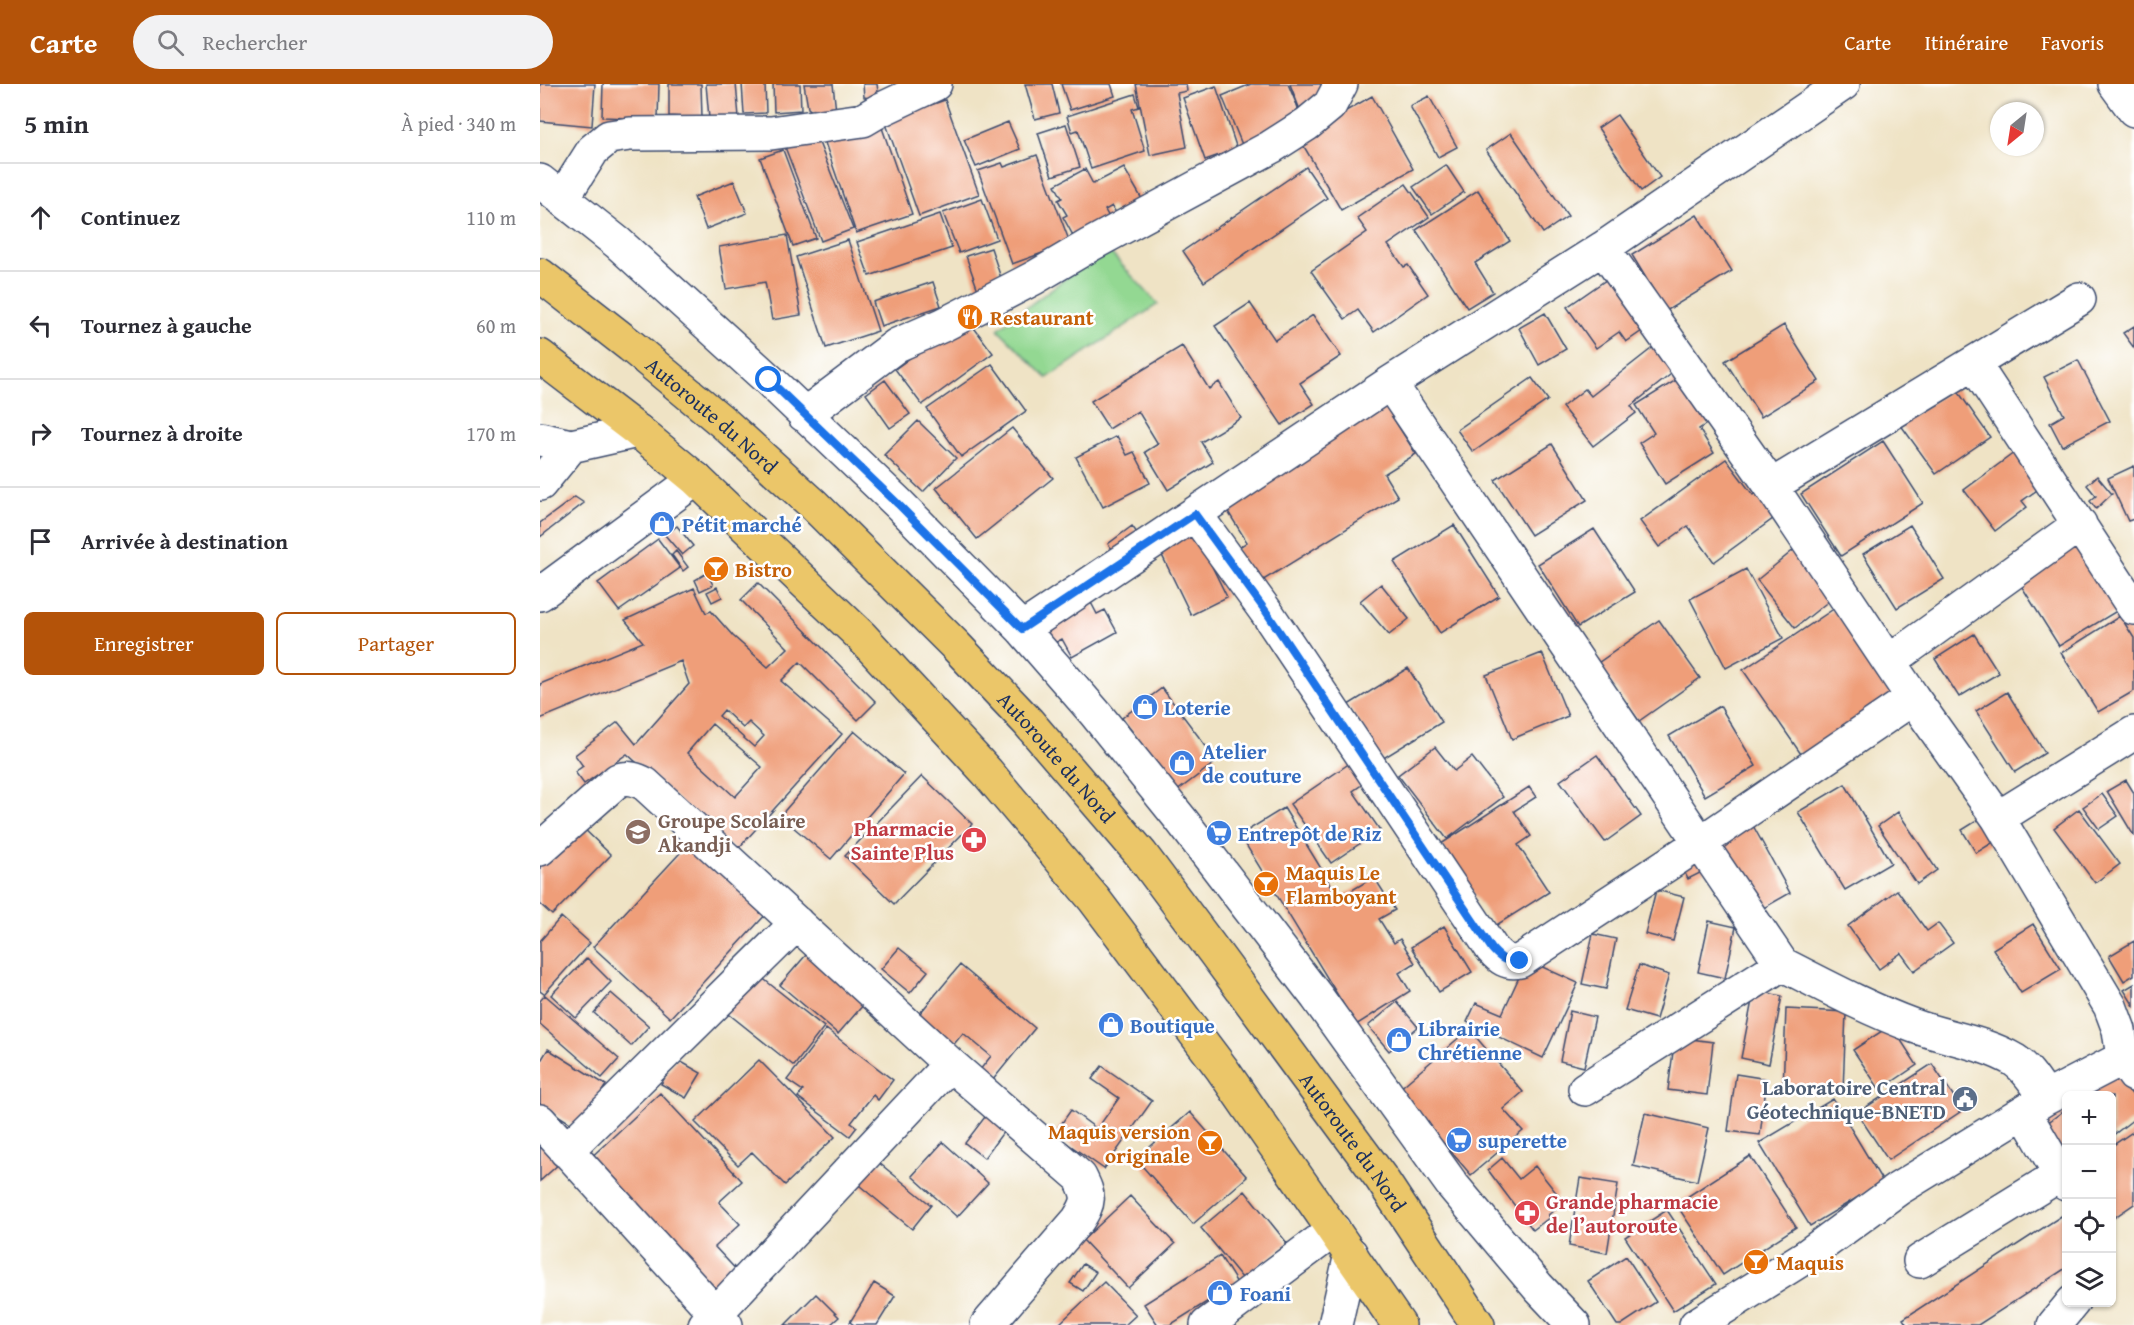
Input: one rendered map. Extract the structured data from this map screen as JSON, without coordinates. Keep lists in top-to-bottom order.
{
  "streets": {
    "highway": ["Autoroute du Nord"]
  },
  "places": {
    "restaurant": ["Restaurant"],
    "shop": [
      "Pétit marché",
      "Loterie",
      "Atelier de couture",
      "Boutique",
      "Librairie Chrétienne",
      "Foani"
    ],
    "bar": [
      "Bistro",
      "Maquis Le Flamboyant",
      "Maquis version originale",
      "Maquis"
    ],
    "school or university": ["Groupe Scolaire Akandji"],
    "supermarket": ["Entrepôt de Riz", "superette"],
    "pharmacy": ["Pharmacie Sainte Plus", "Grande pharmacie de l’autoroute"],
    "public building": ["Laboratoire Central Géotechnique-BNETD"]
  },
  "north": "bottom left",
  "page": {
    "header": "Carte",
    "search": "Rechercher",
    "nav": ["Carte", "Itinéraire", "Favoris"],
    "heading": ["5 min", "À pied · 340 m"],
    "list": [
      ["Continuez", "110 m"],
      ["Tournez à gauche", "60 m"],
      ["Tournez à droite", "170 m"],
      "Arrivée à destination"
    ],
    "buttons": ["Enregistrer", "Partager"],
    "map_buttons": ["+", "−"]
  }
}
